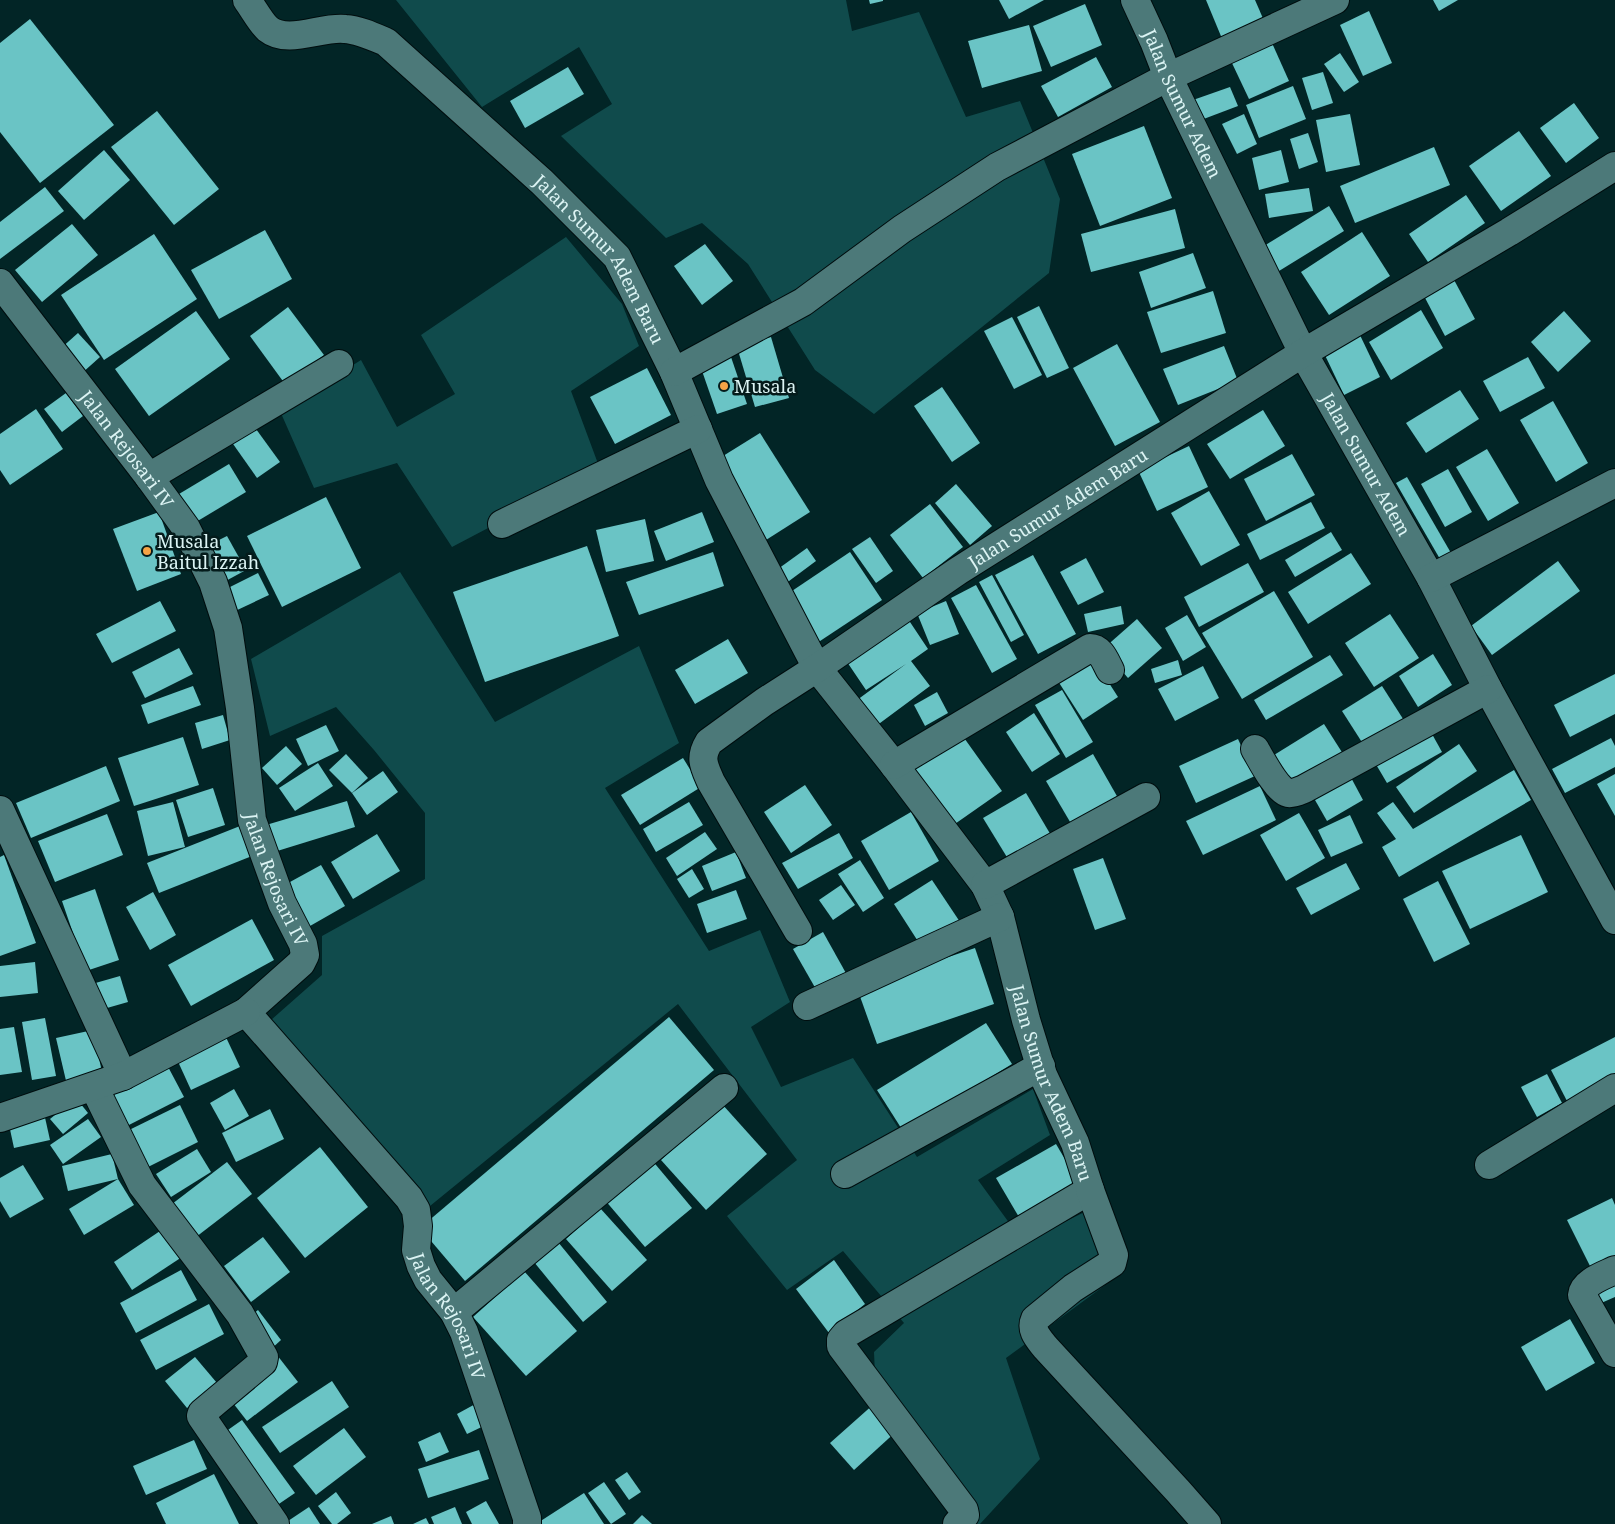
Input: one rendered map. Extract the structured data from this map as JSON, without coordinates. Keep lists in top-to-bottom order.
{
  "streets": {
    "street": ["Jalan Sumur Adem", "Jalan Sumur Adem Baru", "Jalan Rejosari IV"]
  },
  "crossings": [
    ["Jalan Sumur Adem", "Jalan Sumur Adem Baru"]
  ],
  "places": ["Musala", "Musala Baitul Izzah"]
}
